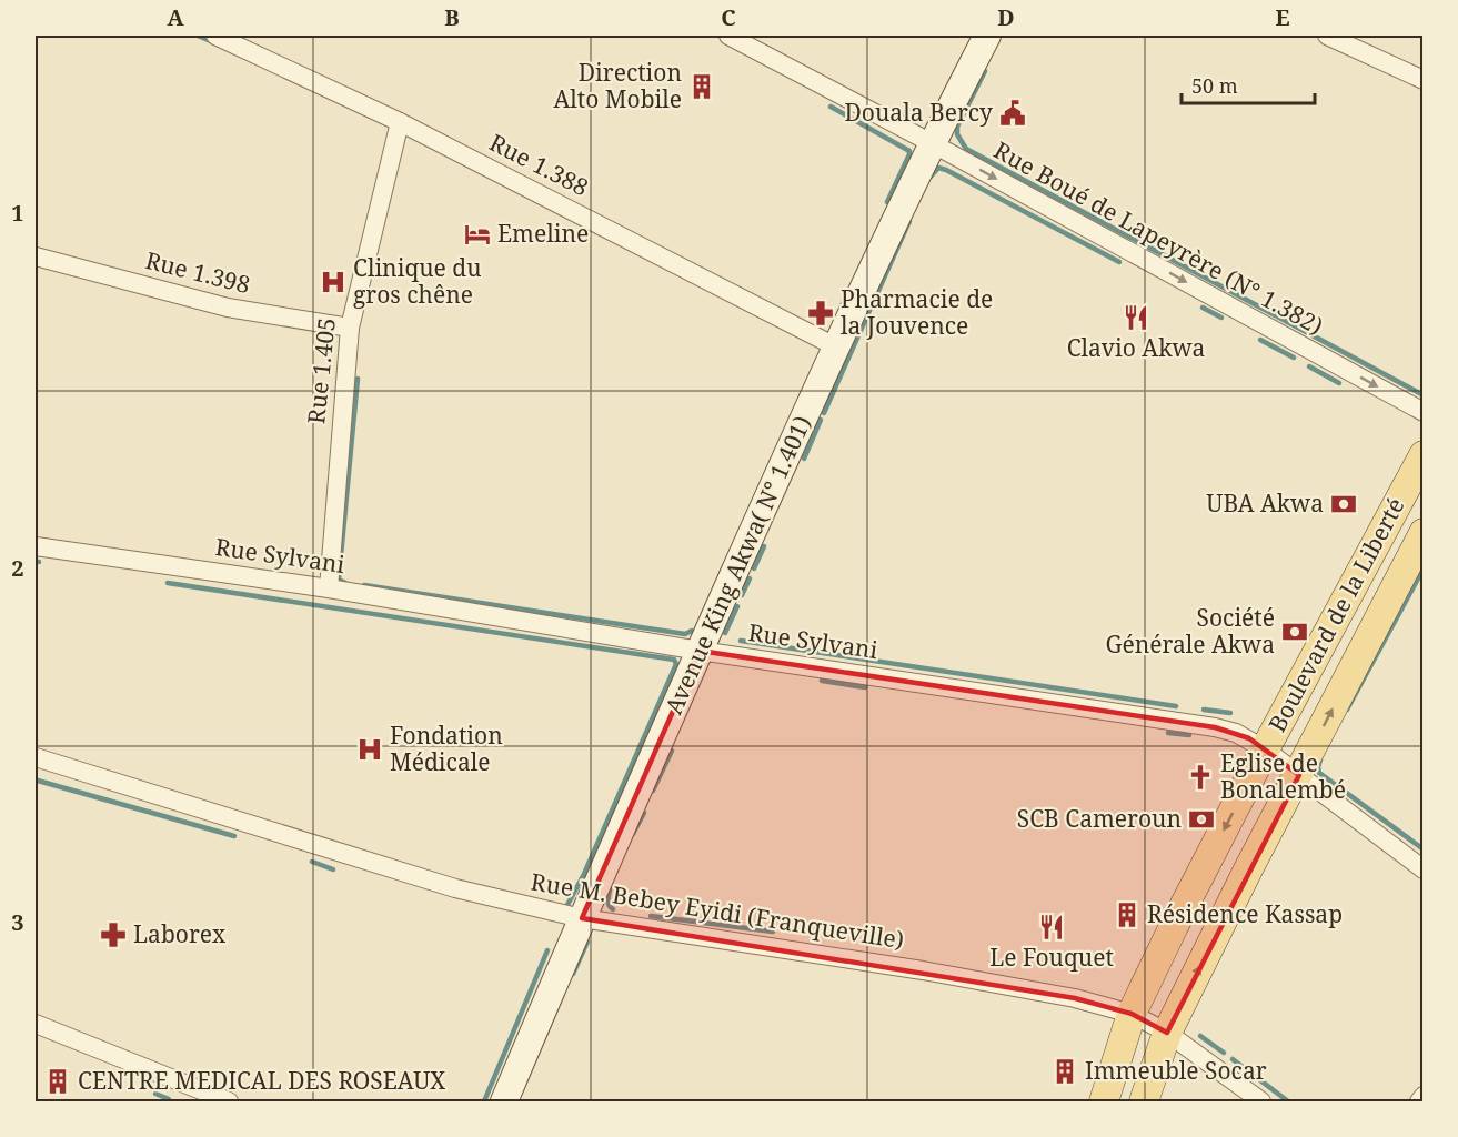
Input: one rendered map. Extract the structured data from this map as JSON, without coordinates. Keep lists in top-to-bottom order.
{
  "streets": {
    "main road": ["Boulevard de la Liberté"],
    "street": [
      "Rue 1.388",
      "Rue Boué de Lapeyrère (N° 1.382)",
      "Rue 1.398",
      "Rue 1.405",
      "Rue Sylvani",
      "Avenue King Akwa( N° 1.401)",
      "Rue M. Bebey Eyidi (Franqueville)"
    ]
  },
  "crossings": [
    ["Rue 1.388", "Rue 1.405"],
    ["Rue 1.388", "Avenue King Akwa( N° 1.401)"],
    ["Rue Boué de Lapeyrère (N° 1.382)", "Avenue King Akwa( N° 1.401)"],
    ["Rue 1.398", "Rue 1.405"],
    ["Rue 1.405", "Rue Sylvani"],
    ["Rue Sylvani", "Avenue King Akwa( N° 1.401)"],
    ["Rue Sylvani", "Boulevard de la Liberté"],
    ["Avenue King Akwa( N° 1.401)", "Rue M. Bebey Eyidi (Franqueville)"],
    ["Boulevard de la Liberté", "Rue M. Bebey Eyidi (Franqueville)"]
  ],
  "one_way": ["Rue Boué de Lapeyrère (N° 1.382)"],
  "places": {
    "building": [
      "Direction Alto Mobile",
      "Résidence Kassap",
      "Immeuble Socar",
      "CENTRE MEDICAL DES ROSEAUX"
    ],
    "public building": ["Douala Bercy"],
    "hotel": ["Emeline"],
    "hospital": ["Clinique du gros chêne", "Fondation Médicale"],
    "pharmacy": ["Pharmacie de la Jouvence", "Laborex"],
    "restaurant": ["Clavio Akwa", "Le Fouquet"],
    "bank": ["UBA Akwa", "Société Générale Akwa", "SCB Cameroun"],
    "church": ["Eglise de Bonalembé"]
  },
  "scale_bar": "50 m",
  "grid": {
    "columns": [
      "A",
      "B",
      "C",
      "D",
      "E"
    ],
    "rows": ["1", "2", "3"]
  }
}
